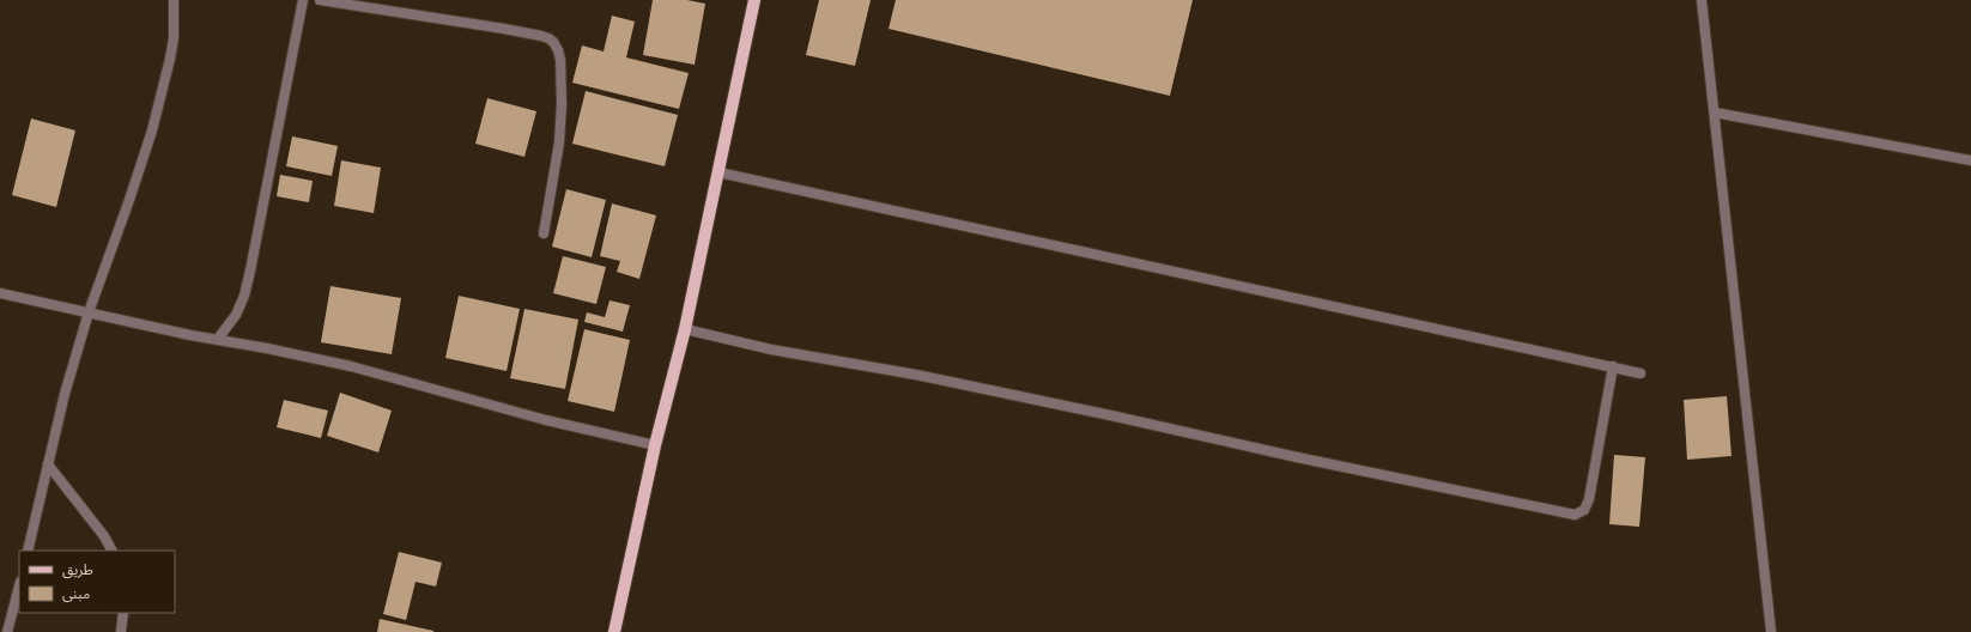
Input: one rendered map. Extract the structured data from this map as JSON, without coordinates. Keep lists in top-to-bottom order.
{
  "legend": ["طريق", "مبنى"]
}
